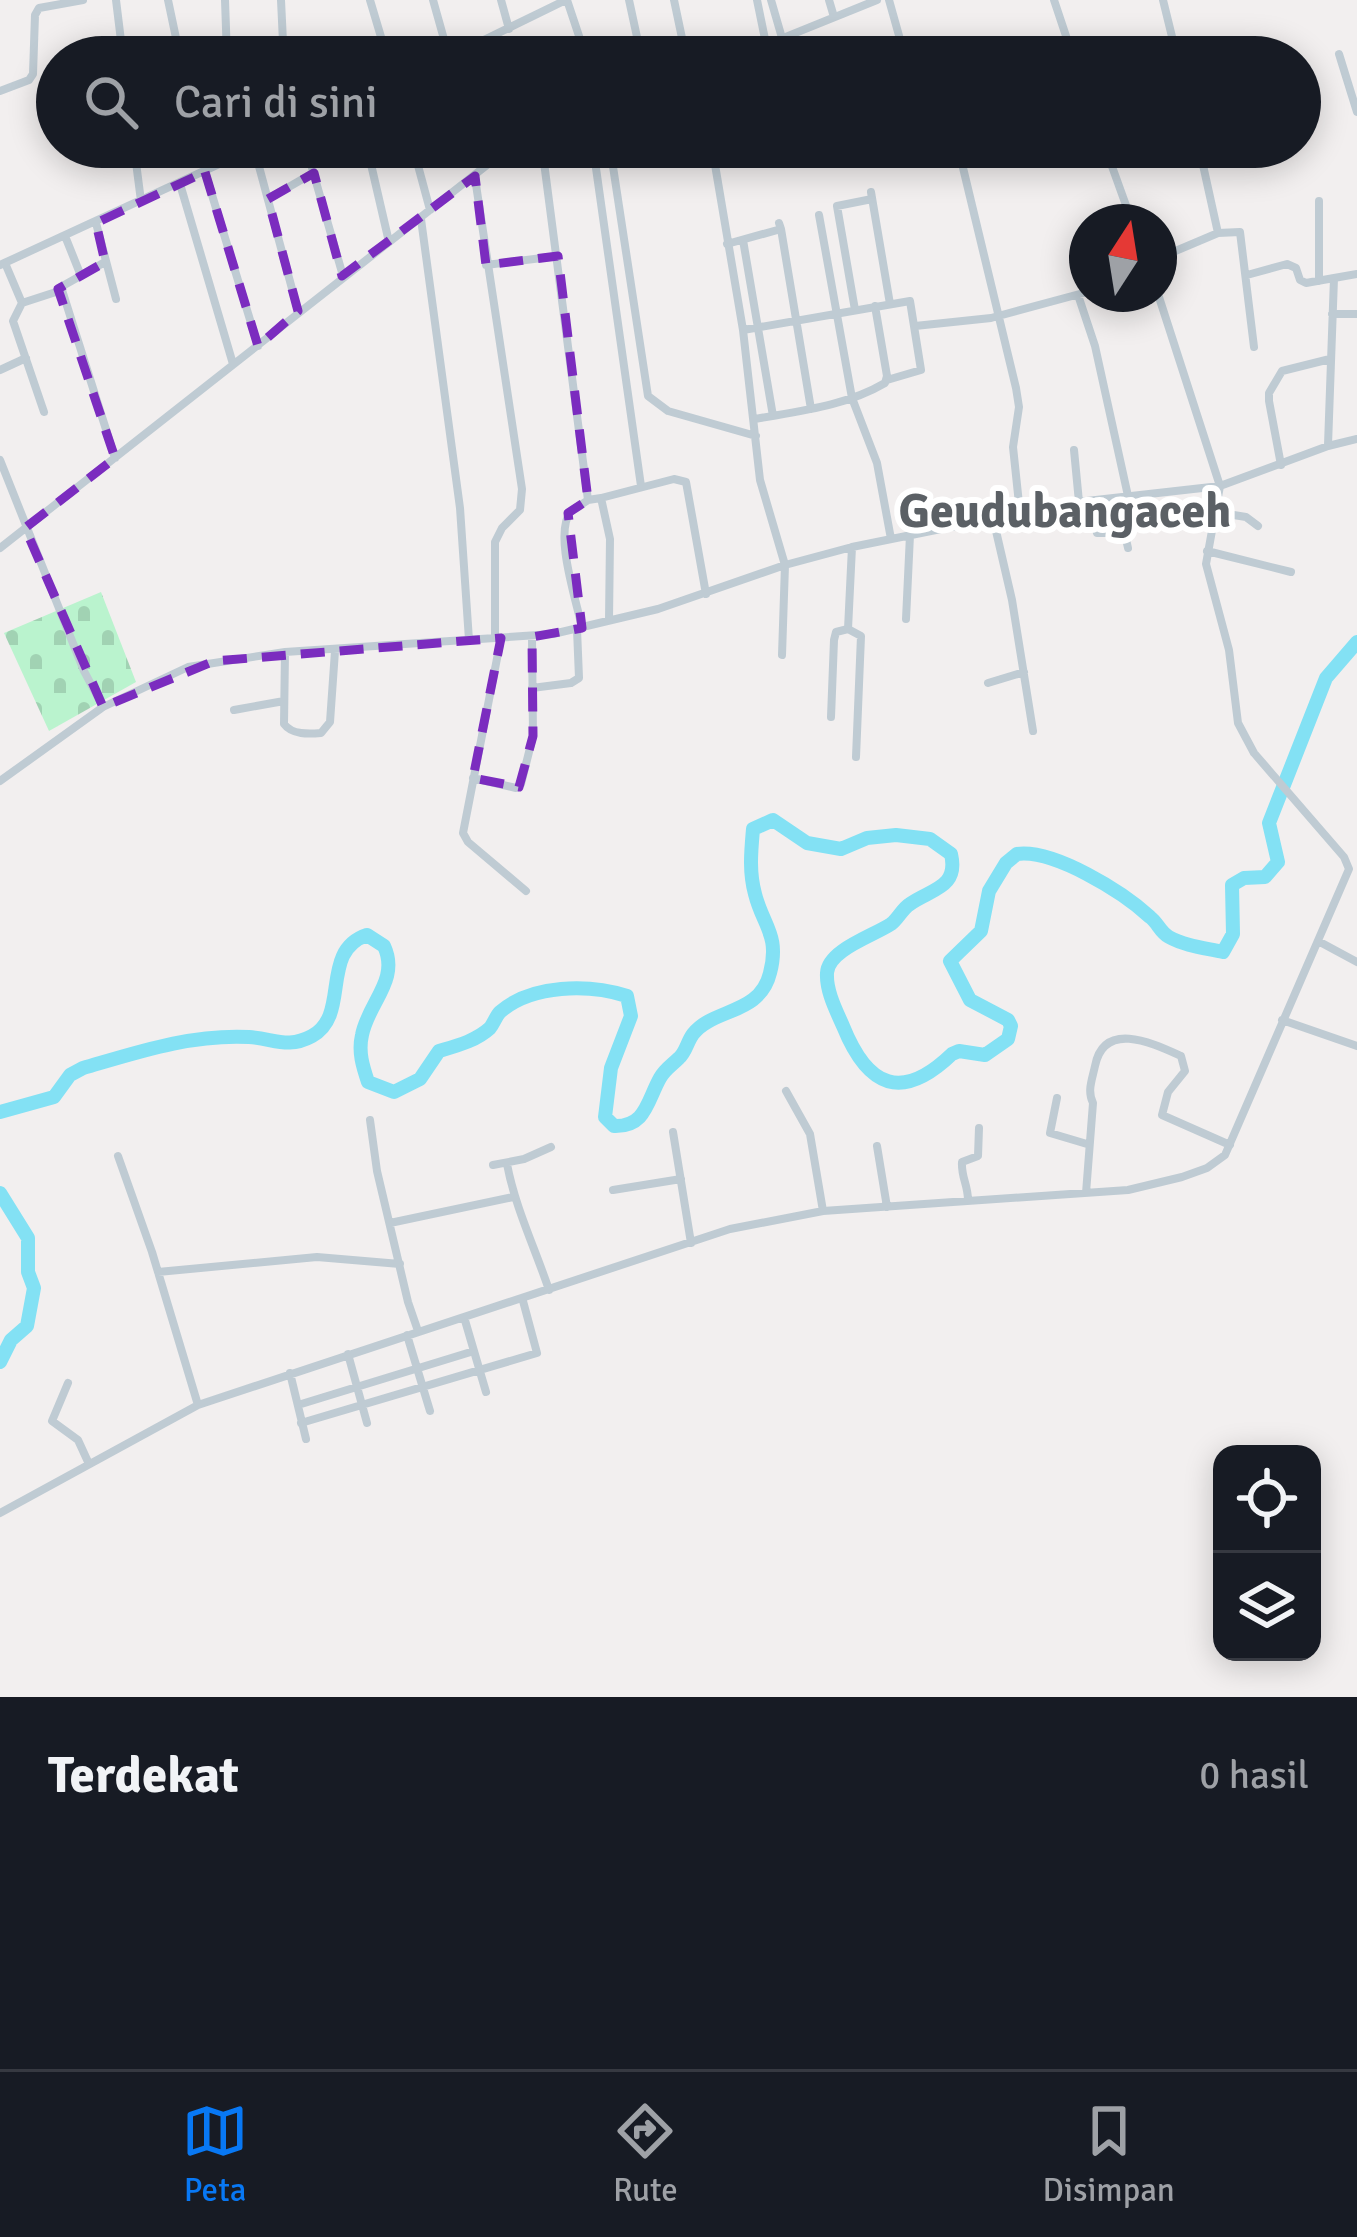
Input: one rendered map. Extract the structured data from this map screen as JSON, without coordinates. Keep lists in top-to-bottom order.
{
  "districts": ["Geudubangaceh"],
  "north": "top",
  "page": {
    "search": "Cari di sini",
    "heading": ["Terdekat", "0 hasil"],
    "nav": ["Peta", "Rute", "Disimpan"]
  }
}
